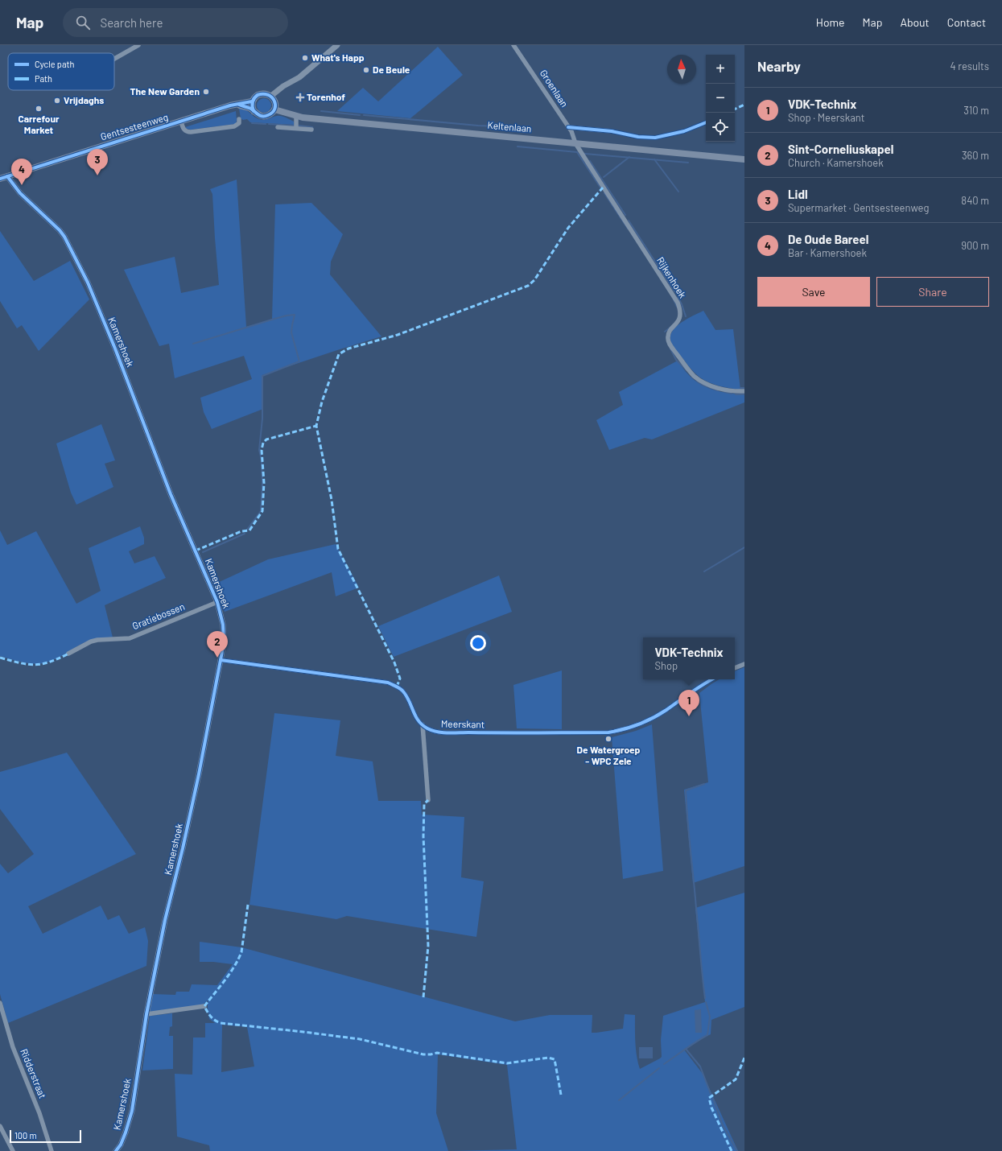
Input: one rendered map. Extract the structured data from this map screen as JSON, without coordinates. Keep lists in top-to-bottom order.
{
  "streets": {
    "main road": ["Gentsesteenweg", "Keltenlaan"],
    "street": [
      "Groenlaan",
      "Rijkenhoek",
      "Kamershoek",
      "Gratiebossen",
      "Meerskant",
      "Ridderstraat"
    ]
  },
  "crossings": [
    ["Groenlaan", "Keltenlaan"],
    ["Groenlaan", "Rijkenhoek"],
    ["Gentsesteenweg", "Keltenlaan"],
    ["Gentsesteenweg", "Kamershoek"],
    ["Keltenlaan", "Rijkenhoek"],
    ["Kamershoek", "Gratiebossen"]
  ],
  "places": {
    "other": [
      "What's Happ",
      "De Beule",
      "The New Garden",
      "Vrijdaghs",
      "Carrefour Market",
      "De Watergroep - WPC Zele"
    ],
    "health": ["Torenhof"]
  },
  "legend": ["Cycle path", "Path"],
  "scale_bar": "100 m",
  "north": "top",
  "page": {
    "header": "Map",
    "search": "Search here",
    "nav": [
      "Home",
      "Map",
      "About",
      "Contact"
    ],
    "heading": ["Nearby", "4 results"],
    "map_buttons": ["+", "−"],
    "list": [
      {
        "mark": "1",
        "name": "VDK-Technix",
        "note": "Shop · Meerskant",
        "value": "310 m"
      },
      {
        "mark": "2",
        "name": "Sint-Corneliuskapel",
        "note": "Church · Kamershoek",
        "value": "360 m"
      },
      {
        "mark": "3",
        "name": "Lidl",
        "note": "Supermarket · Gentsesteenweg",
        "value": "840 m"
      },
      {
        "mark": "4",
        "name": "De Oude Bareel",
        "note": "Bar · Kamershoek",
        "value": "900 m"
      }
    ],
    "pins": [
      "3",
      "4",
      "2",
      "1"
    ],
    "buttons": ["Save", "Share"],
    "popup": ["VDK-Technix", "Shop"],
    "scale": "100 m"
  }
}
